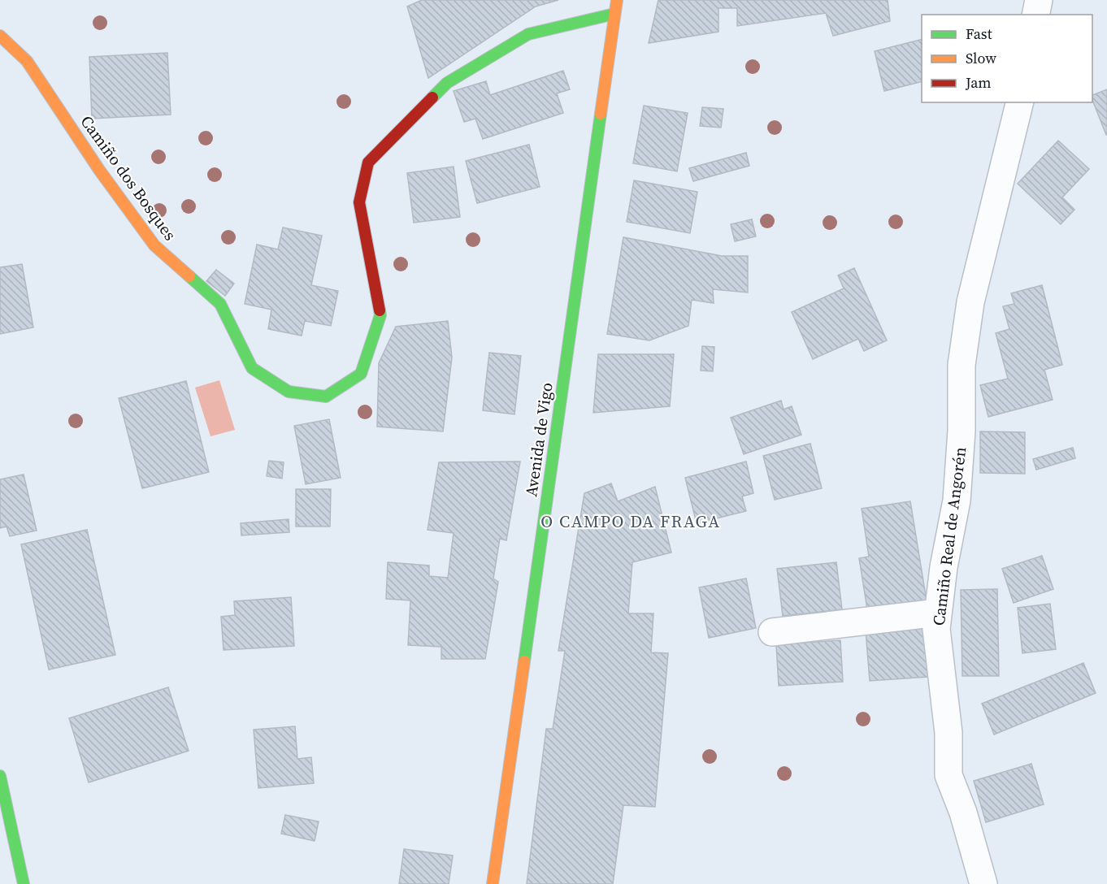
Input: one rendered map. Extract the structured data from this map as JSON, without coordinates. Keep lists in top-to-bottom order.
{
  "streets": {
    "main road": ["Camiño dos Bosques", "Avenida de Vigo"],
    "street": ["Camiño Real de Angorén"]
  },
  "crossings": [
    ["Camiño dos Bosques", "Avenida de Vigo"]
  ],
  "districts": ["O CAMPO DA FRAGA"],
  "legend": ["Fast", "Slow", "Jam"]
}
